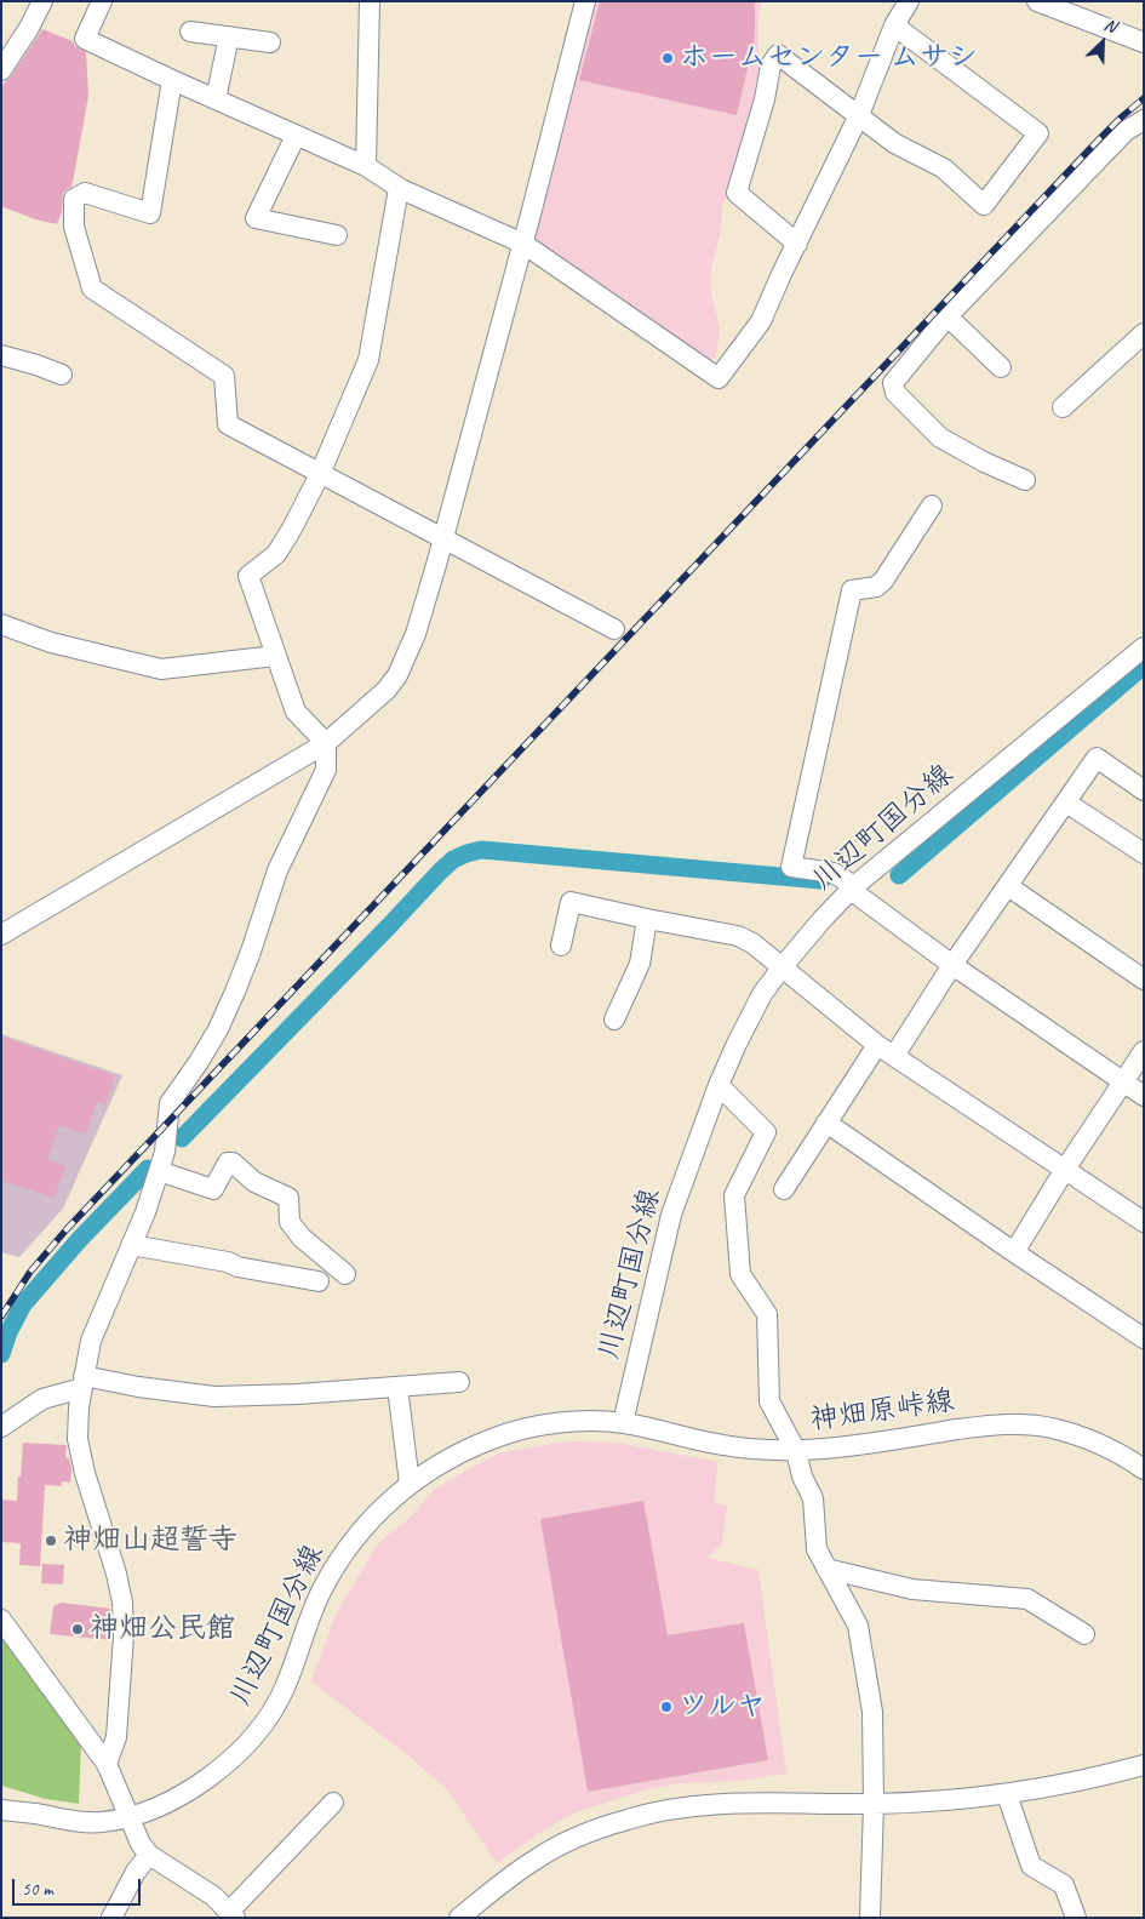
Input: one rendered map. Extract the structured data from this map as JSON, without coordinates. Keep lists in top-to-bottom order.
{
  "streets": {
    "street": ["川辺町国分線", "神畑原峠線"]
  },
  "crossings": [
    ["川辺町国分線", "神畑原峠線"]
  ],
  "places": [
    "ホームセンター ムサシ",
    "神畑山超誓寺",
    "神畑公民館",
    "ツルヤ"
  ],
  "scale_bar": "50 m",
  "north": "top right"
}
